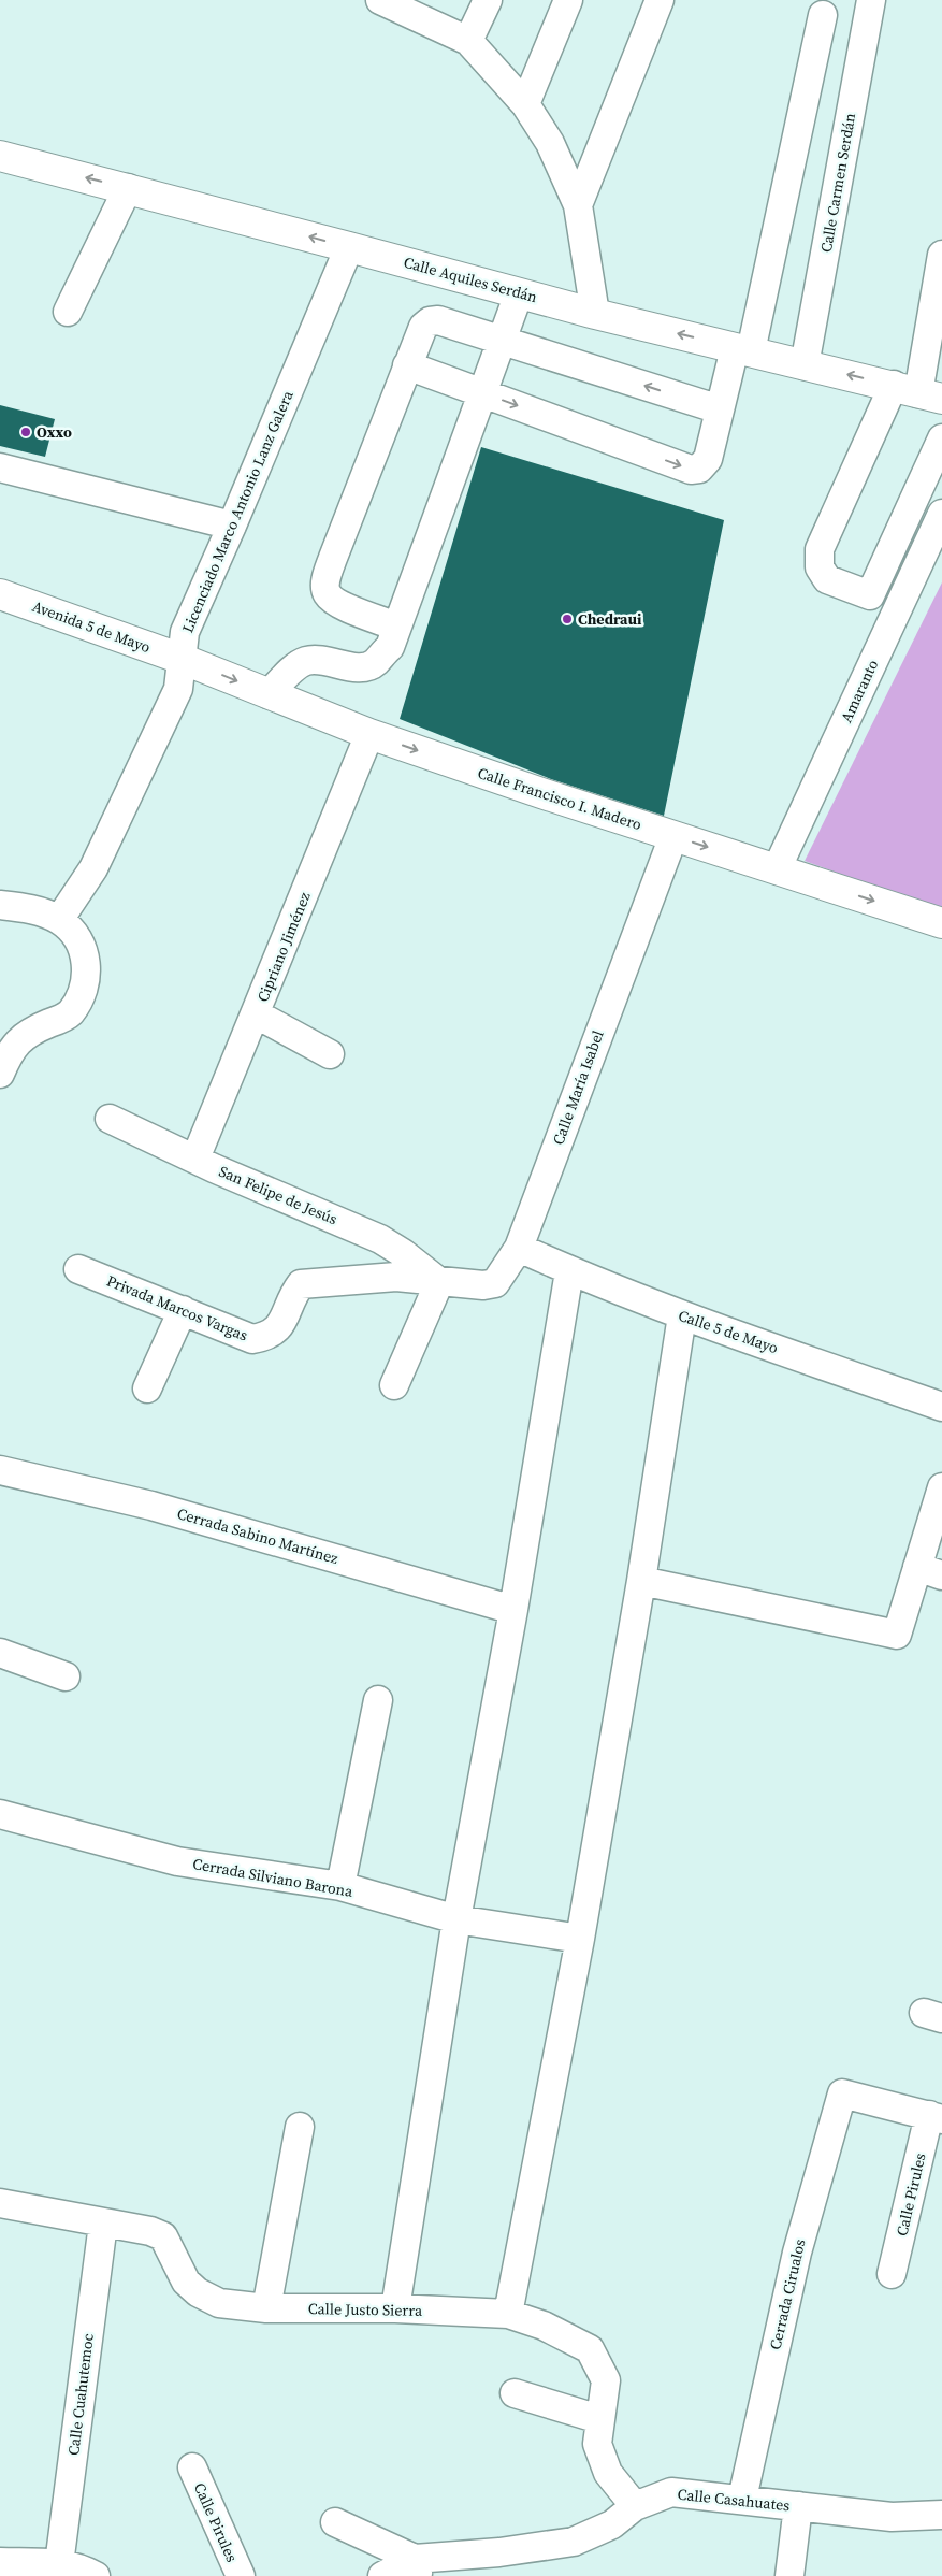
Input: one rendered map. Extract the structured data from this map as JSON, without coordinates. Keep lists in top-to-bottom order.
{
  "streets": {
    "main road": ["Calle Aquiles Serdán", "Avenida 5 de Mayo", "Calle Francisco I. Madero"],
    "street": [
      "Calle Carmen Serdán",
      "Licenciado Marco Antonio Lanz Galera",
      "Amaranto",
      "Cipriano Jiménez",
      "Calle María Isabel",
      "San Felipe de Jesús",
      "Privada Marcos Vargas",
      "Calle 5 de Mayo",
      "Cerrada Sabino Martínez",
      "Cerrada Silviano Barona",
      "Calle Pirules",
      "Cerrada Cirualos",
      "Calle Justo Sierra",
      "Calle Cuahutemoc",
      "Calle Casahuates"
    ]
  },
  "crossings": [
    ["Calle Carmen Serdán", "Calle Aquiles Serdán"],
    ["Calle Aquiles Serdán", "Licenciado Marco Antonio Lanz Galera"],
    ["Licenciado Marco Antonio Lanz Galera", "Avenida 5 de Mayo"],
    ["Licenciado Marco Antonio Lanz Galera", "Calle Francisco I. Madero"],
    ["Avenida 5 de Mayo", "Calle Francisco I. Madero"],
    ["Amaranto", "Calle Francisco I. Madero"],
    ["Calle Francisco I. Madero", "Cipriano Jiménez"],
    ["Calle Francisco I. Madero", "Calle María Isabel"],
    ["Cipriano Jiménez", "San Felipe de Jesús"],
    ["Calle María Isabel", "San Felipe de Jesús"],
    ["Calle María Isabel", "Privada Marcos Vargas"],
    ["Calle María Isabel", "Calle 5 de Mayo"],
    ["San Felipe de Jesús", "Privada Marcos Vargas"],
    ["Calle Pirules", "Cerrada Cirualos"],
    ["Cerrada Cirualos", "Calle Casahuates"],
    ["Calle Justo Sierra", "Calle Cuahutemoc"],
    ["Calle Justo Sierra", "Calle Casahuates"]
  ],
  "one_way": ["Calle Aquiles Serdán", "Calle Francisco I. Madero"],
  "places": ["Oxxo", "Chedraui"]
}
